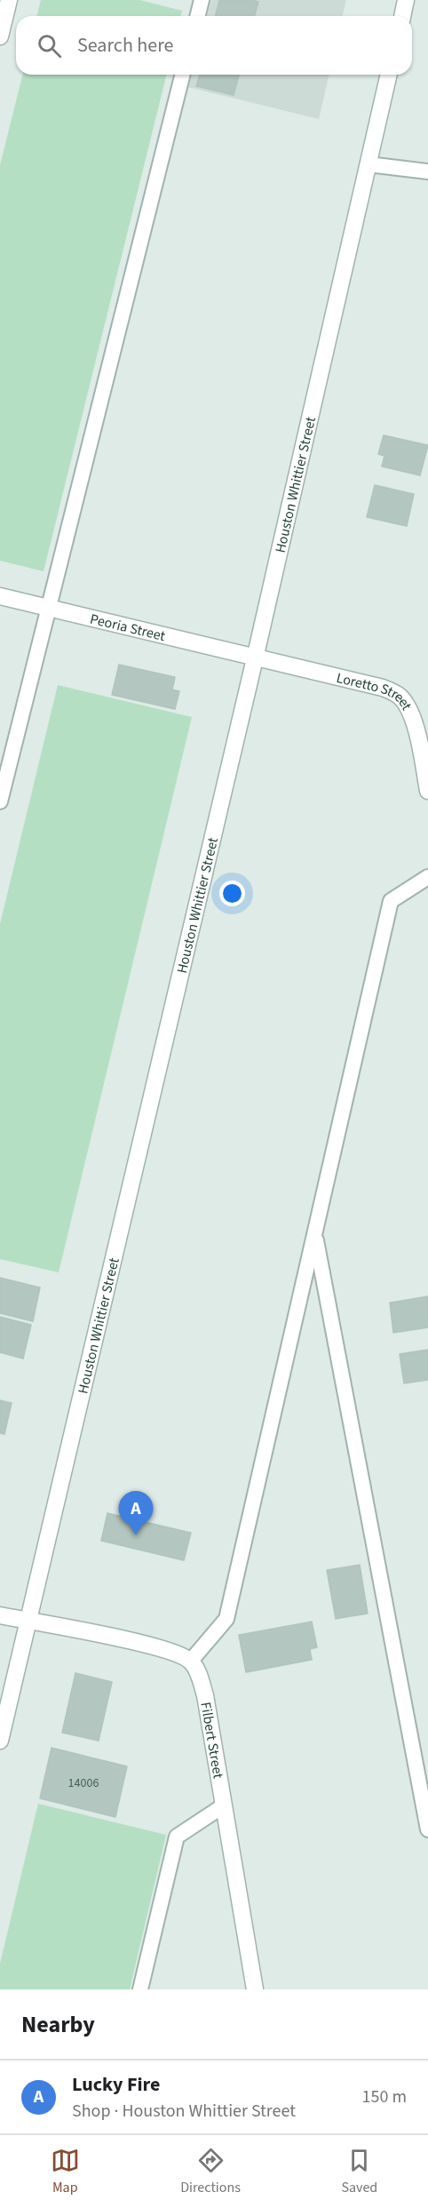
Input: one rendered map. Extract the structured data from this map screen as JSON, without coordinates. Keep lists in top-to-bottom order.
{
  "streets": {
    "street": [
      "Houston Whittier Street",
      "Peoria Street",
      "Loretto Street",
      "Filbert Street"
    ]
  },
  "crossings": [
    ["Houston Whittier Street", "Peoria Street"],
    ["Houston Whittier Street", "Loretto Street"],
    ["Peoria Street", "Loretto Street"]
  ],
  "house_numbers": ["14006"],
  "page": {
    "search": "Search here",
    "pins": "A",
    "heading": "Nearby",
    "list": [
      {
        "mark": "A",
        "name": "Lucky Fire",
        "note": "Shop · Houston Whittier Street",
        "value": "150 m"
      }
    ],
    "nav": ["Map", "Directions", "Saved"]
  }
}
